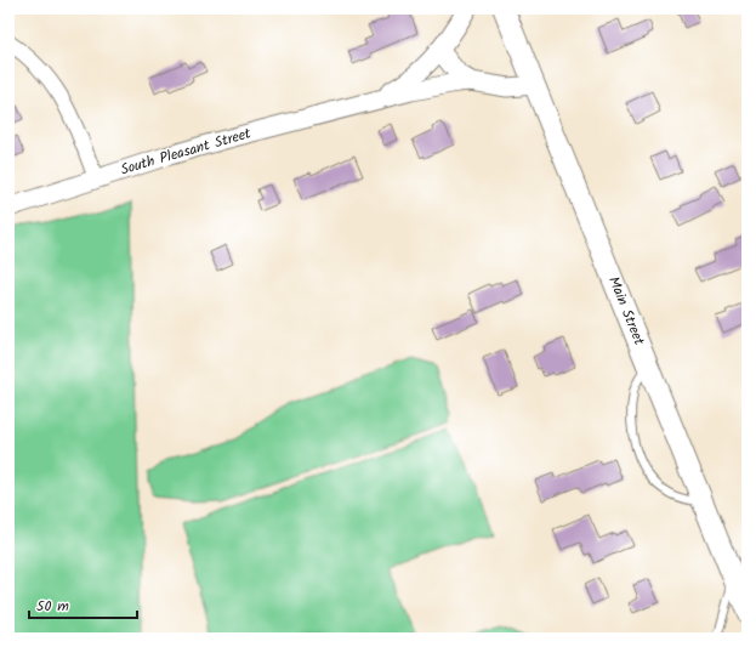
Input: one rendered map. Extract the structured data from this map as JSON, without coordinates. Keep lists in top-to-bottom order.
{
  "streets": {
    "main road": ["Main Street"],
    "street": ["South Pleasant Street"]
  },
  "crossings": [
    ["South Pleasant Street", "Main Street"]
  ],
  "scale_bar": "50 m"
}
